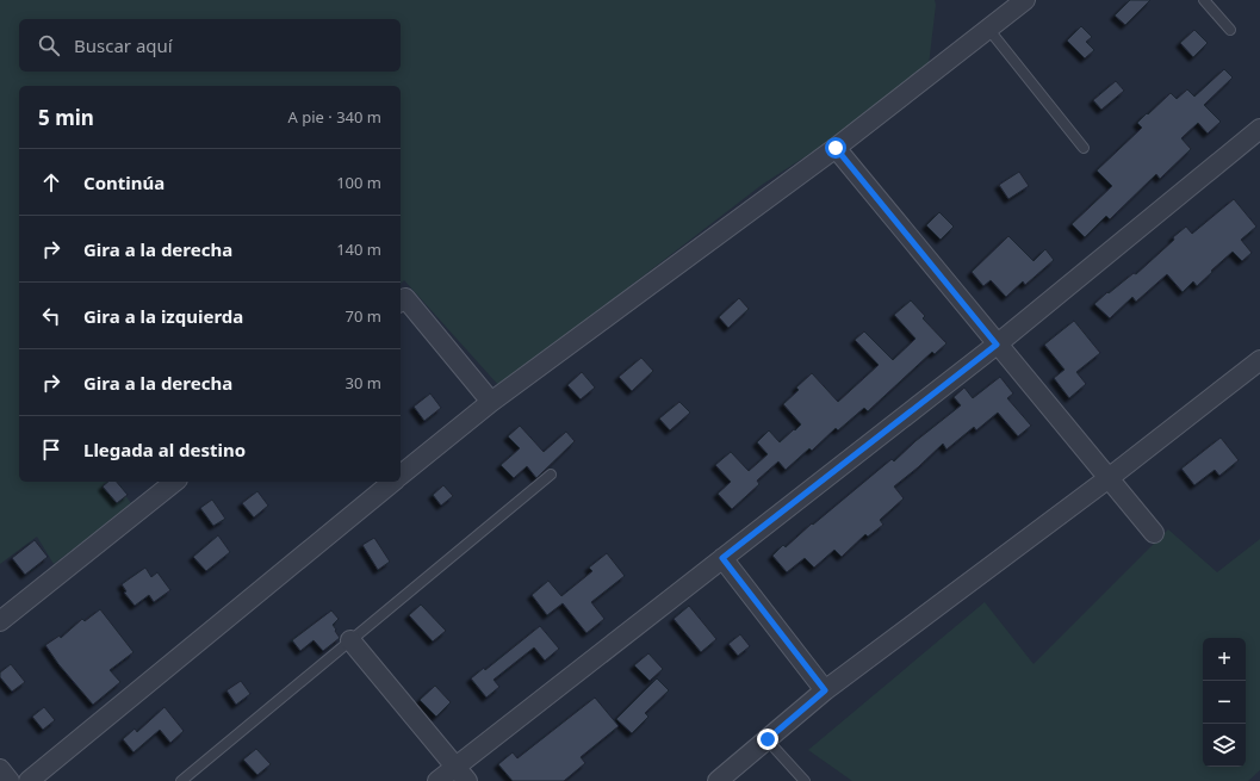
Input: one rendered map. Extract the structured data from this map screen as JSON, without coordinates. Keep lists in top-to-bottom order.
{
  "page": {
    "search": "Buscar aquí",
    "heading": ["5 min", "A pie · 340 m"],
    "list": [
      ["Continúa", "100 m"],
      ["Gira a la derecha", "140 m"],
      ["Gira a la izquierda", "70 m"],
      ["Gira a la derecha", "30 m"],
      "Llegada al destino"
    ],
    "map_buttons": ["+", "−"]
  }
}
